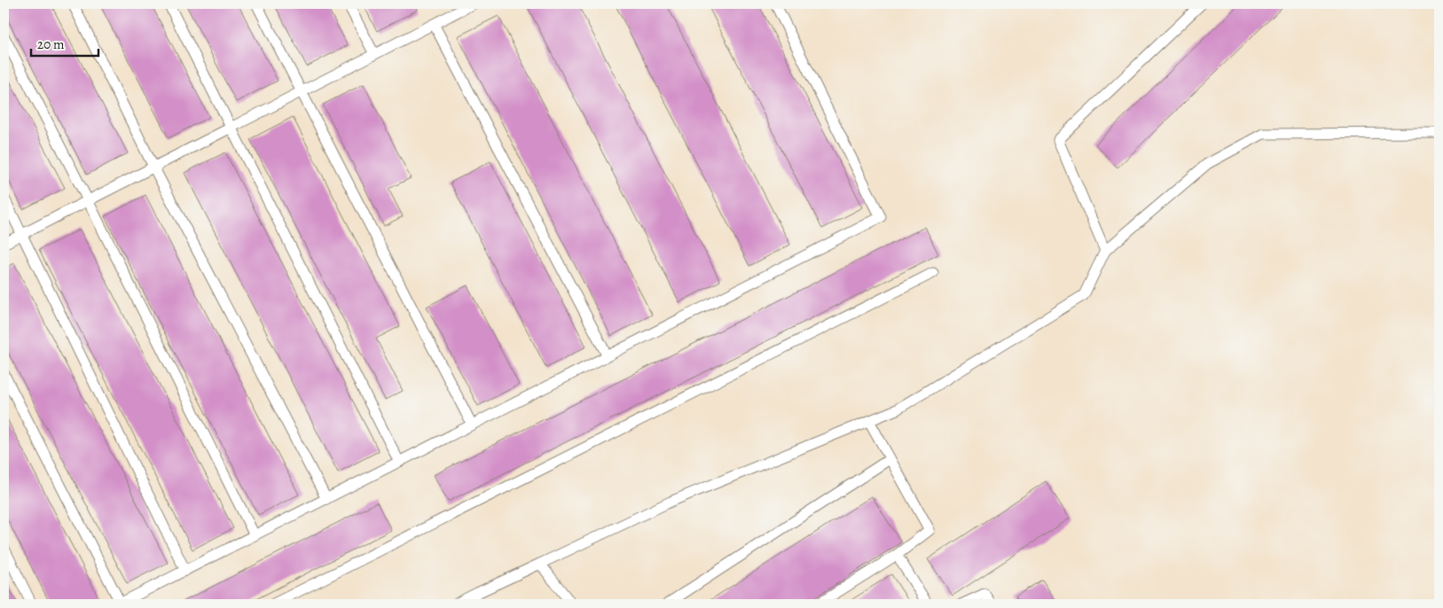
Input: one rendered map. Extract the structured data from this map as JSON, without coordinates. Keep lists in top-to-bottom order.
{
  "scale_bar": "20 m"
}
